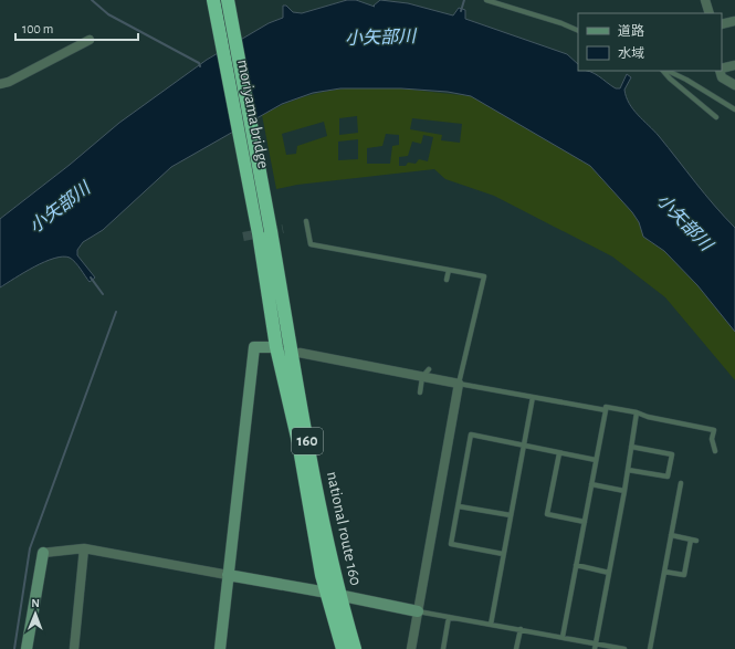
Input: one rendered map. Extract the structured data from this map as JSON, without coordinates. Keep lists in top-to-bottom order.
{
  "streets": {
    "highway": ["moriyama bridge", "160", "national route 160"]
  },
  "crossings": [
    ["moriyama bridge", "national route 160"]
  ],
  "water": ["小矢部川"],
  "legend": ["道路", "水域"],
  "scale_bar": "100 m",
  "north": "top"
}
